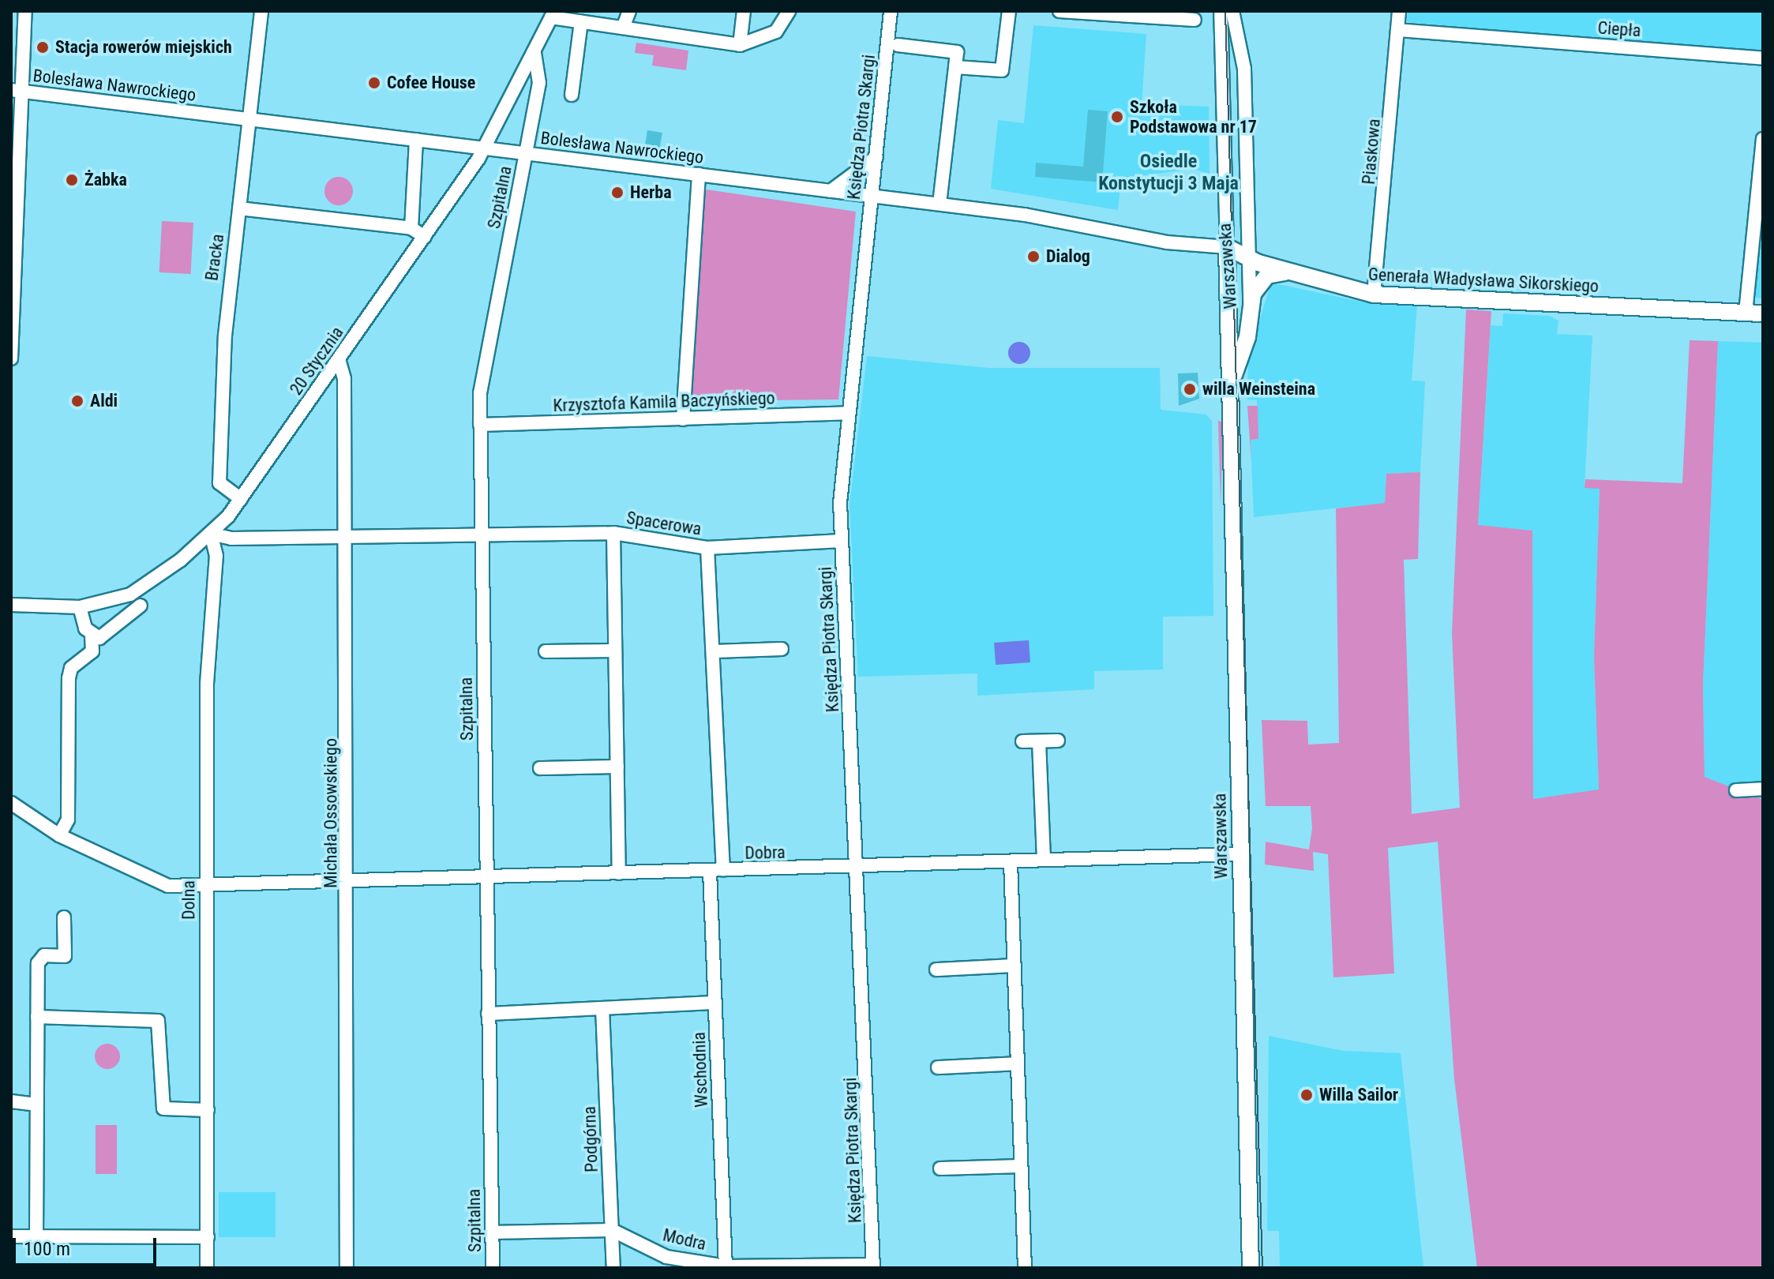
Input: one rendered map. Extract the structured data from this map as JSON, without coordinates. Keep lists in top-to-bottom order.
{
  "streets": {
    "main road": ["Warszawska", "Generała Władysława Sikorskiego"],
    "street": [
      "Ciepła",
      "Bolesława Nawrockiego",
      "Księdza Piotra Skargi",
      "Piaskowa",
      "Szpitalna",
      "Bracka",
      "20 Stycznia",
      "Krzysztofa Kamila Baczyńskiego",
      "Spacerowa",
      "Michała Ossowskiego",
      "Dobra",
      "Dolna",
      "Wschodnia",
      "Podgórna",
      "Modra"
    ]
  },
  "crossings": [
    ["Ciepła", "Piaskowa"],
    ["Bolesława Nawrockiego", "Księdza Piotra Skargi"],
    ["Bolesława Nawrockiego", "Szpitalna"],
    ["Bolesława Nawrockiego", "Bracka"],
    ["Bolesława Nawrockiego", "Warszawska"],
    ["Bolesława Nawrockiego", "Generała Władysława Sikorskiego"],
    ["Bolesława Nawrockiego", "20 Stycznia"],
    ["Księdza Piotra Skargi", "Krzysztofa Kamila Baczyńskiego"],
    ["Księdza Piotra Skargi", "Spacerowa"],
    ["Księdza Piotra Skargi", "Dobra"],
    ["Księdza Piotra Skargi", "Modra"],
    ["Piaskowa", "Generała Władysława Sikorskiego"],
    ["Szpitalna", "20 Stycznia"],
    ["Szpitalna", "Krzysztofa Kamila Baczyńskiego"],
    ["Szpitalna", "Spacerowa"],
    ["Szpitalna", "Dobra"],
    ["Szpitalna", "Modra"],
    ["Bracka", "20 Stycznia"],
    ["Warszawska", "Generała Władysława Sikorskiego"],
    ["Warszawska", "Dobra"],
    ["20 Stycznia", "Spacerowa"],
    ["20 Stycznia", "Michała Ossowskiego"],
    ["20 Stycznia", "Dolna"],
    ["Spacerowa", "Michała Ossowskiego"],
    ["Spacerowa", "Dolna"],
    ["Spacerowa", "Wschodnia"],
    ["Michała Ossowskiego", "Dobra"],
    ["Dobra", "Dolna"],
    ["Dobra", "Wschodnia"],
    ["Wschodnia", "Modra"],
    ["Podgórna", "Modra"]
  ],
  "districts": ["Osiedle Konstytucji 3 Maja"],
  "places": [
    "Stacja rowerów miejskich",
    "Cofee House",
    "Szkoła Podstawowa nr 17",
    "Żabka",
    "Herba",
    "Dialog",
    "willa Weinsteina",
    "Aldi",
    "Willa Sailor"
  ],
  "scale_bar": "100 m"
}
